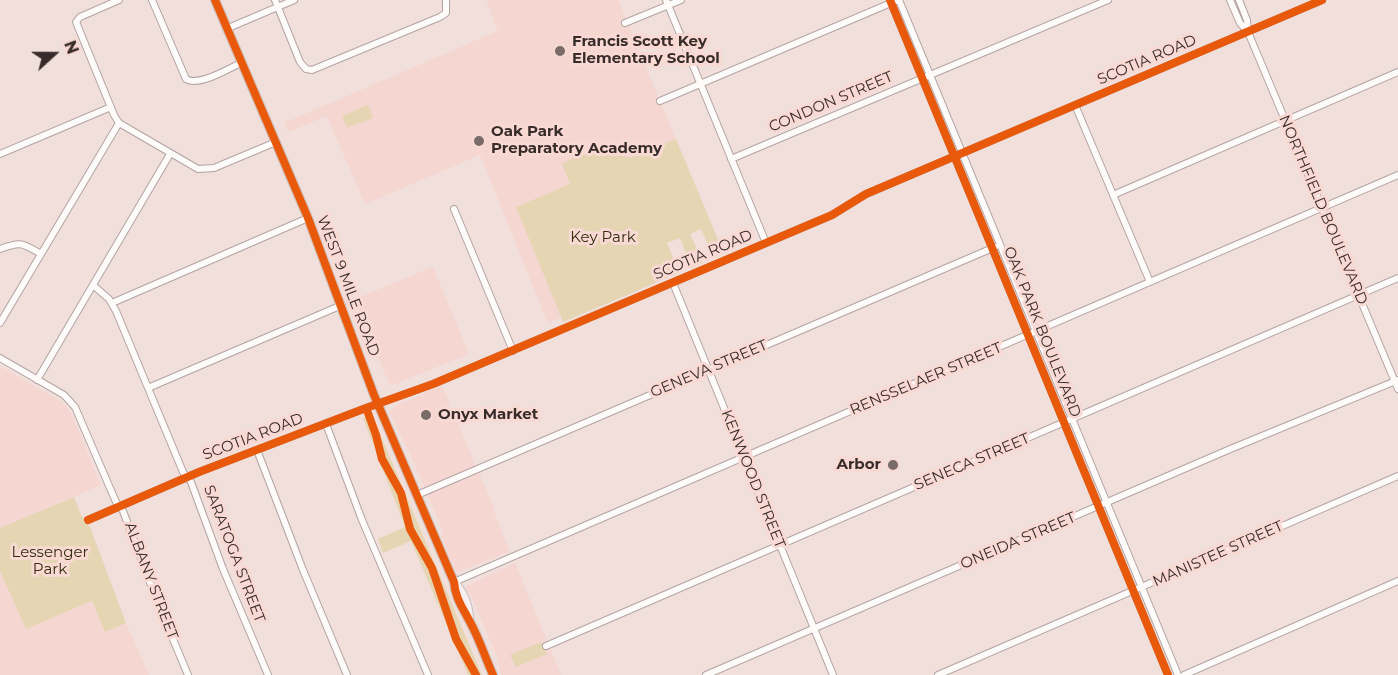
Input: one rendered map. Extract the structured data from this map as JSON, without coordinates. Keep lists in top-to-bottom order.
{
  "streets": {
    "main road": ["WEST 9 MILE ROAD"],
    "street": [
      "SCOTIA ROAD",
      "CONDON STREET",
      "NORTHFIELD BOULEVARD",
      "OAK PARK BOULEVARD",
      "GENEVA STREET",
      "RENSSELAER STREET",
      "SENECA STREET",
      "KENWOOD STREET",
      "ONEIDA STREET",
      "SARATOGA STREET",
      "MANISTEE STREET",
      "ALBANY STREET"
    ]
  },
  "crossings": [
    ["SCOTIA ROAD", "NORTHFIELD BOULEVARD"],
    ["SCOTIA ROAD", "WEST 9 MILE ROAD"],
    ["SCOTIA ROAD", "OAK PARK BOULEVARD"],
    ["SCOTIA ROAD", "KENWOOD STREET"],
    ["SCOTIA ROAD", "SARATOGA STREET"],
    ["SCOTIA ROAD", "ALBANY STREET"],
    ["CONDON STREET", "OAK PARK BOULEVARD"],
    ["NORTHFIELD BOULEVARD", "RENSSELAER STREET"],
    ["NORTHFIELD BOULEVARD", "SENECA STREET"],
    ["NORTHFIELD BOULEVARD", "ONEIDA STREET"],
    ["WEST 9 MILE ROAD", "GENEVA STREET"],
    ["WEST 9 MILE ROAD", "RENSSELAER STREET"],
    ["OAK PARK BOULEVARD", "GENEVA STREET"],
    ["OAK PARK BOULEVARD", "RENSSELAER STREET"],
    ["OAK PARK BOULEVARD", "SENECA STREET"],
    ["OAK PARK BOULEVARD", "ONEIDA STREET"],
    ["OAK PARK BOULEVARD", "MANISTEE STREET"],
    ["GENEVA STREET", "KENWOOD STREET"],
    ["RENSSELAER STREET", "KENWOOD STREET"],
    ["SENECA STREET", "KENWOOD STREET"],
    ["KENWOOD STREET", "ONEIDA STREET"]
  ],
  "parks": ["Key Park", "Lessenger Park"],
  "places": [
    "Francis Scott Key Elementary School",
    "Oak Park Preparatory Academy",
    "Onyx Market",
    "Arbor"
  ],
  "north": "right"
}
